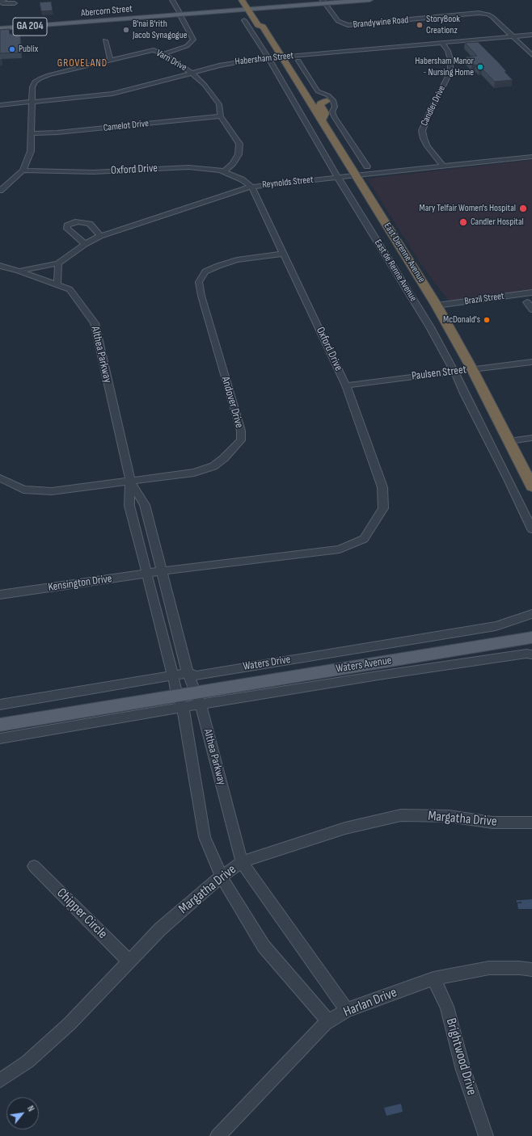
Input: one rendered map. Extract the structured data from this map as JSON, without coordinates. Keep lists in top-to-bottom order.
{
  "streets": {
    "highway": ["East Derenne Avenue"],
    "main road": ["Abercorn Street", "GA 204", "Waters Avenue"],
    "street": [
      "Brandywine Road",
      "Habersham Street",
      "Varn Drive",
      "Candler Drive",
      "Camelot Drive",
      "Oxford Drive",
      "Reynolds Street",
      "East de Renne Avenue",
      "Brazil Street",
      "Althea Parkway",
      "Paulsen Street",
      "Andover Drive",
      "Kensington Drive",
      "Waters Drive",
      "Margatha Drive",
      "Chipper Circle",
      "Harlan Drive",
      "Brightwood Drive"
    ]
  },
  "crossings": [
    ["Abercorn Street", "Brandywine Road"],
    ["Abercorn Street", "East Derenne Avenue"],
    ["Brandywine Road", "Habersham Street"],
    ["Habersham Street", "Varn Drive"],
    ["Habersham Street", "Candler Drive"],
    ["Habersham Street", "East Derenne Avenue"],
    ["Habersham Street", "East de Renne Avenue"],
    ["Varn Drive", "Camelot Drive"],
    ["Varn Drive", "Oxford Drive"],
    ["Candler Drive", "Reynolds Street"],
    ["Oxford Drive", "Reynolds Street"],
    ["Oxford Drive", "Althea Parkway"],
    ["Oxford Drive", "Paulsen Street"],
    ["Oxford Drive", "Andover Drive"],
    ["Oxford Drive", "Kensington Drive"],
    ["Reynolds Street", "East Derenne Avenue"],
    ["Reynolds Street", "East de Renne Avenue"],
    ["Reynolds Street", "Althea Parkway"],
    ["East Derenne Avenue", "Brazil Street"],
    ["East Derenne Avenue", "Paulsen Street"],
    ["East de Renne Avenue", "Paulsen Street"],
    ["Althea Parkway", "Andover Drive"],
    ["Althea Parkway", "Kensington Drive"],
    ["Althea Parkway", "Waters Drive"],
    ["Althea Parkway", "Waters Avenue"],
    ["Althea Parkway", "Margatha Drive"],
    ["Althea Parkway", "Harlan Drive"],
    ["Margatha Drive", "Chipper Circle"],
    ["Harlan Drive", "Brightwood Drive"]
  ],
  "districts": ["GROVELAND"],
  "places": [
    "StoryBook Creationz",
    "B'nai B'rith Jacob Synagogue",
    "Publix",
    "Habersham Manor - Nursing Home",
    "Mary Telfair Women's Hospital",
    "Candler Hospital",
    "McDonald's"
  ],
  "north": "top right"
}
